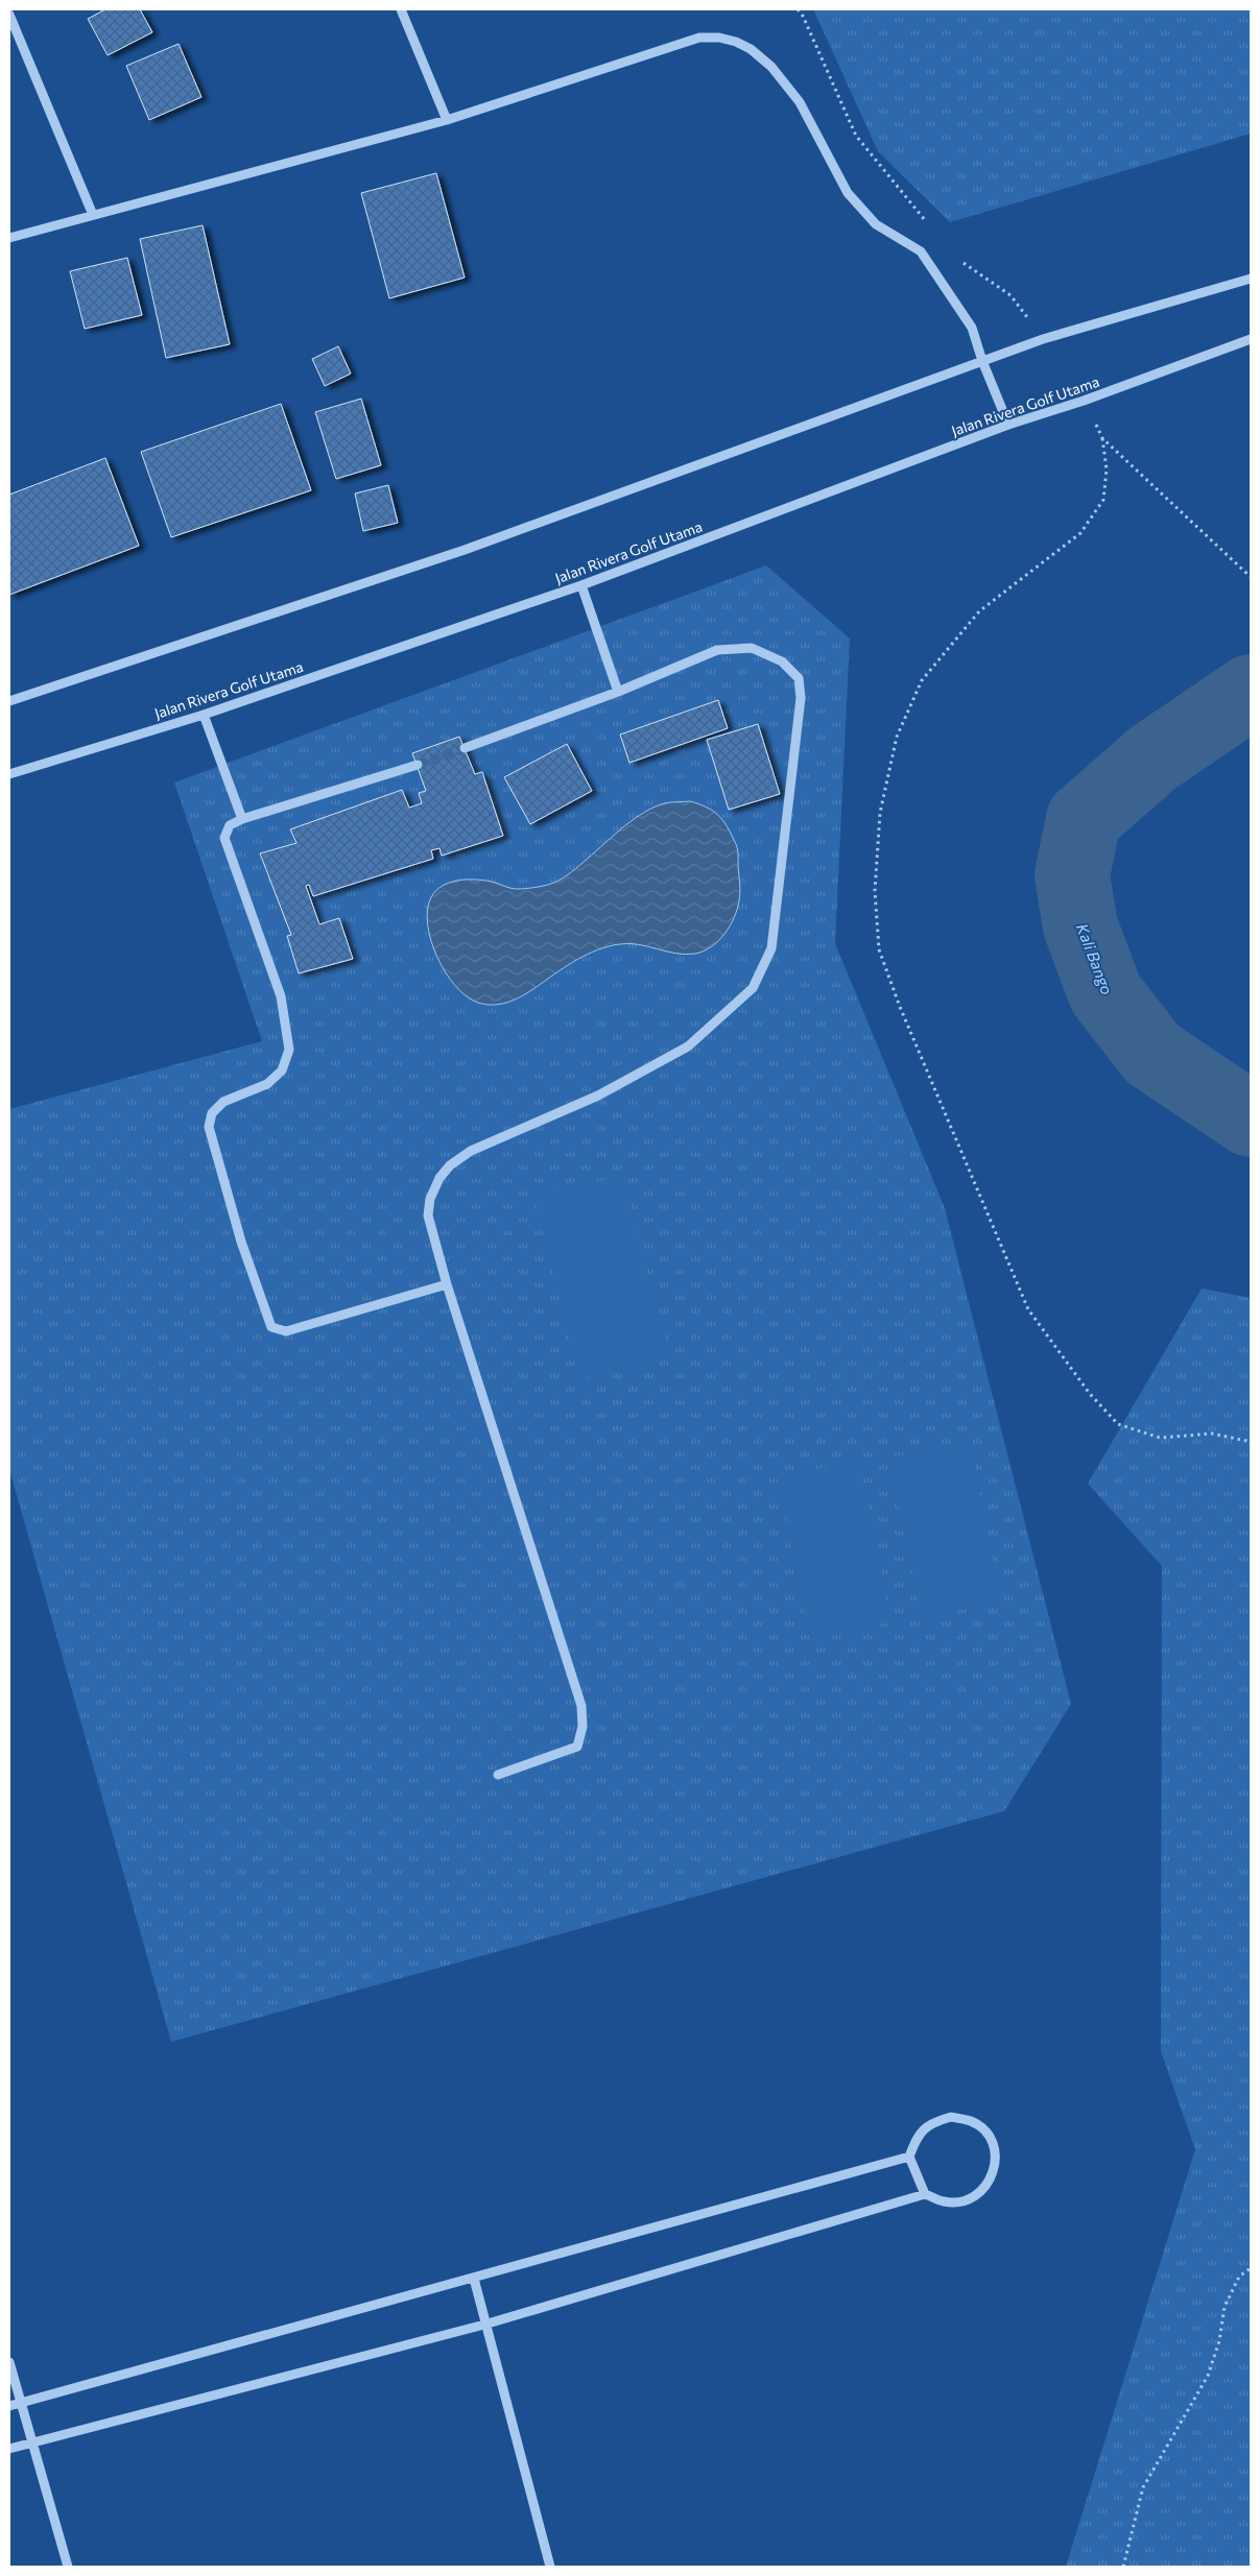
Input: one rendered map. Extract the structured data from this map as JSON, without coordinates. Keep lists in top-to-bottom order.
{
  "streets": {
    "street": ["Jalan Rivera Golf Utama"]
  },
  "water": ["Kali Bango"]
}
